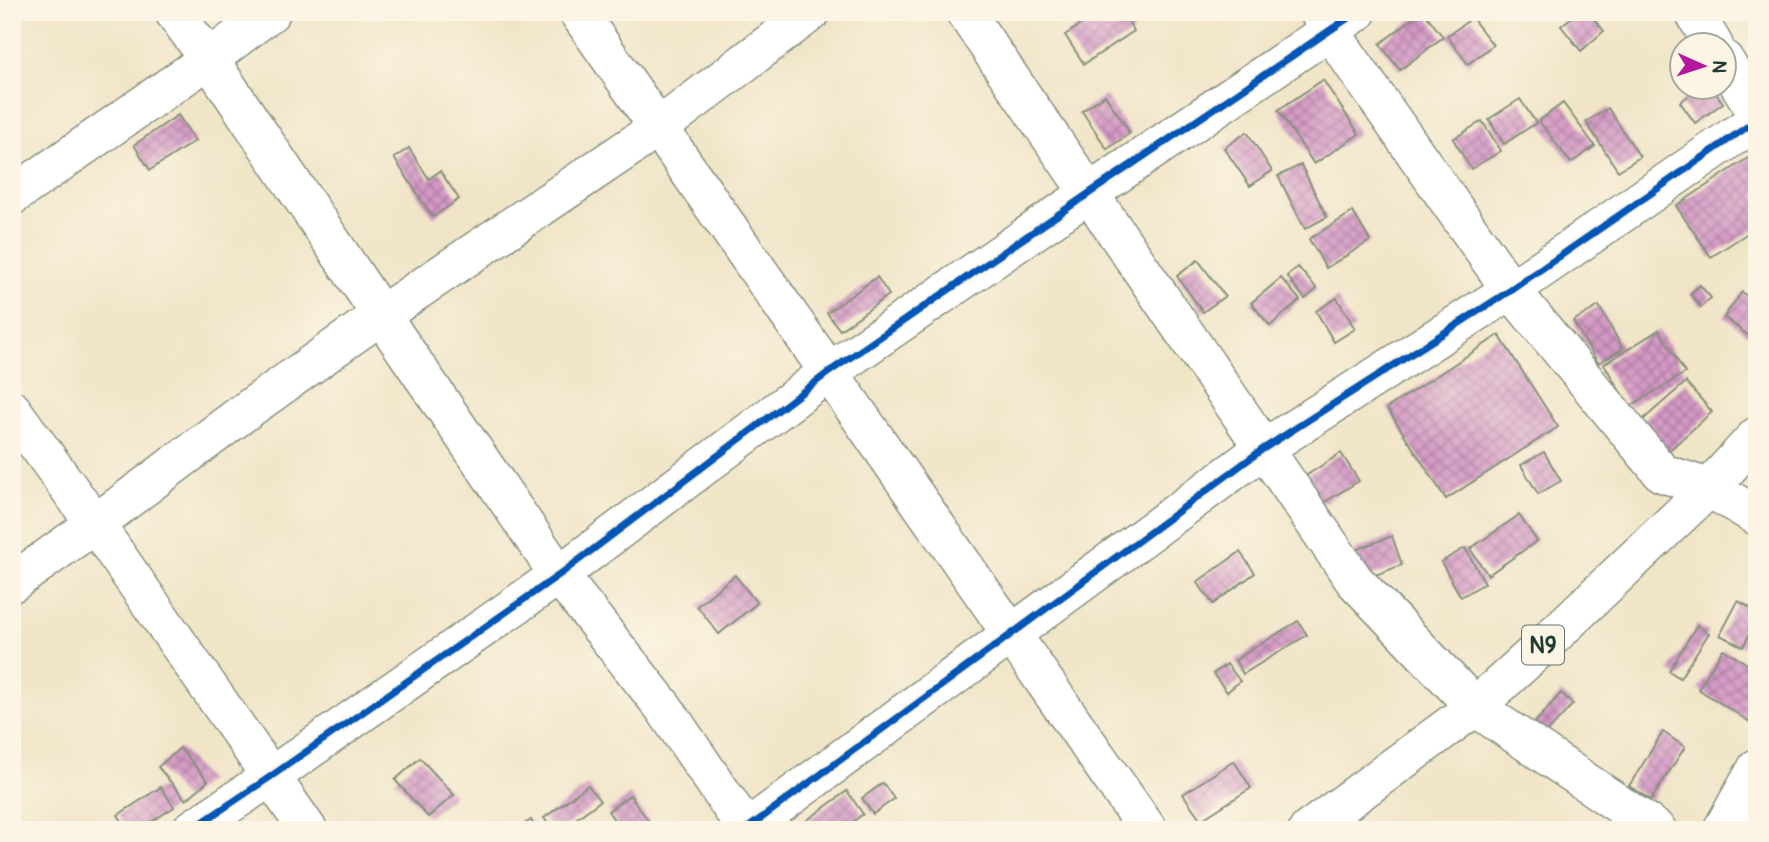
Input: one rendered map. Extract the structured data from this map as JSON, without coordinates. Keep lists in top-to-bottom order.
{
  "streets": {
    "street": ["N9"]
  },
  "north": "right"
}
